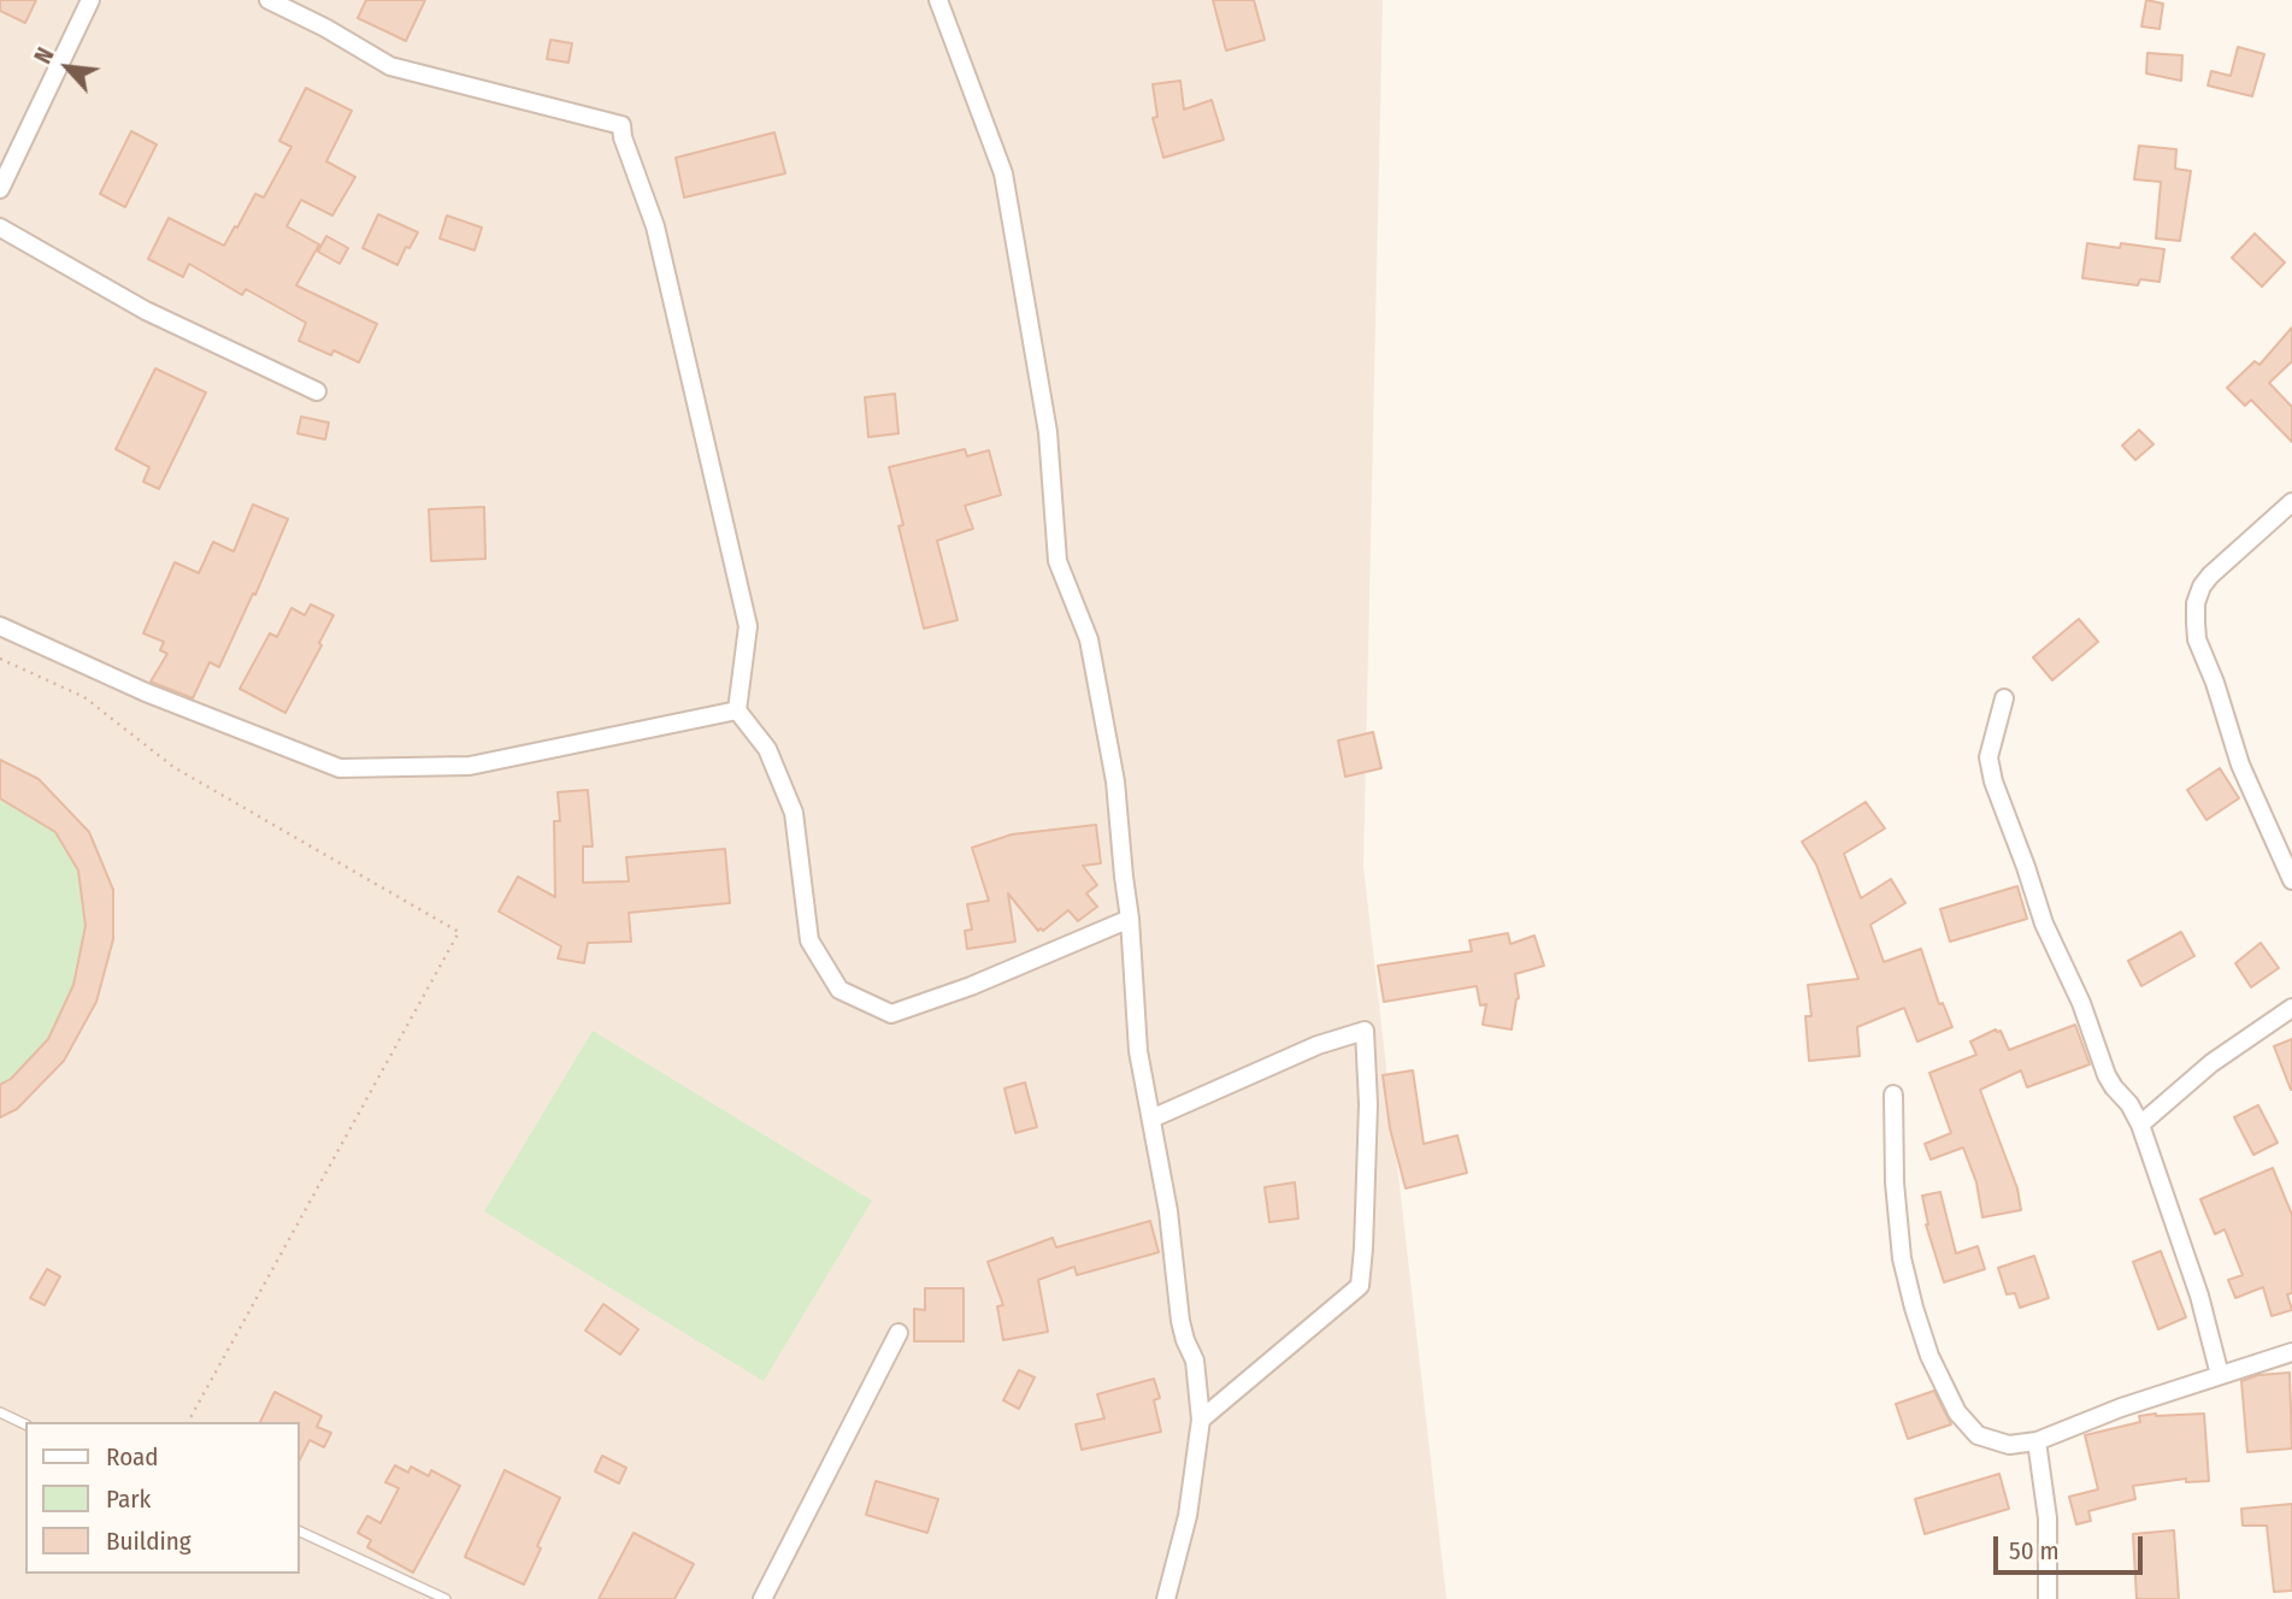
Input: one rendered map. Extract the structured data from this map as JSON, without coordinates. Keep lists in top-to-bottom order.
{
  "legend": ["Road", "Park", "Building"],
  "scale_bar": "50 m",
  "north": "top left"
}
